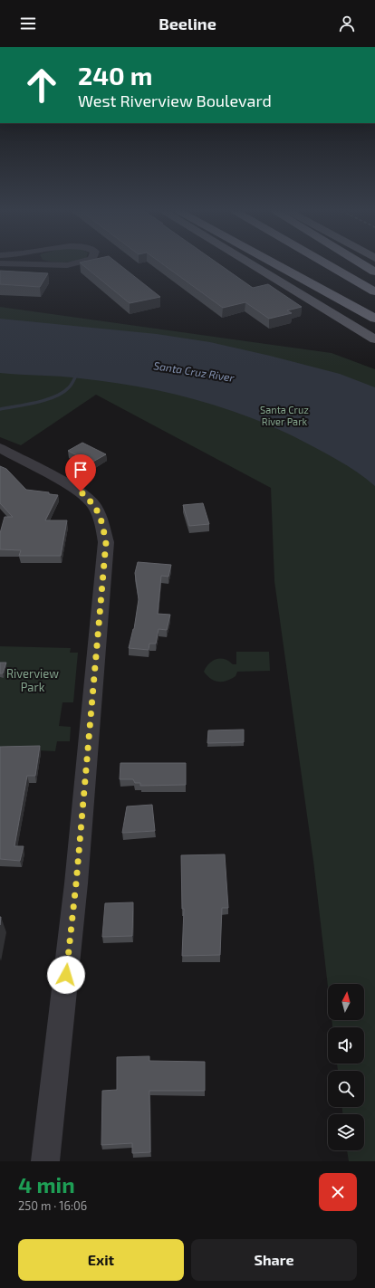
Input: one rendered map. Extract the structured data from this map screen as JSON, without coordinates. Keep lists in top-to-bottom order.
{
  "water": ["Santa Cruz River"],
  "parks": ["Santa Cruz River Park", "Riverview Park"],
  "north": "top",
  "page": {
    "header": "Beeline",
    "turn": ["240 m", "West Riverview Boulevard"],
    "heading": ["4 min", "250 m · 16:06"],
    "buttons": ["Exit", "Share"]
  }
}
